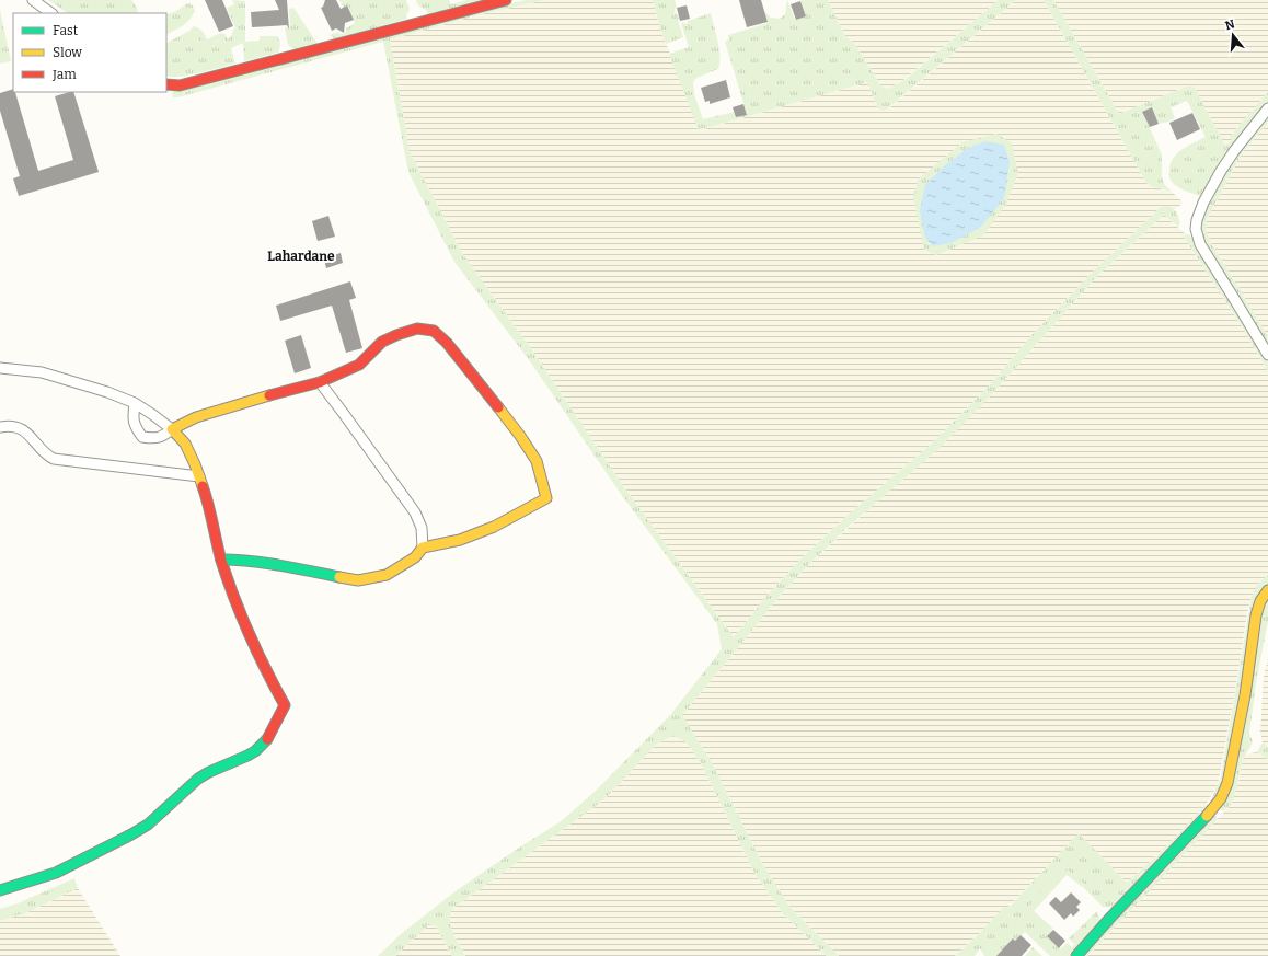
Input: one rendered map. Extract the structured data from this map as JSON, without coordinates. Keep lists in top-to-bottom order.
{
  "districts": ["Lahardane"],
  "legend": ["Fast", "Slow", "Jam"],
  "north": "top"
}
